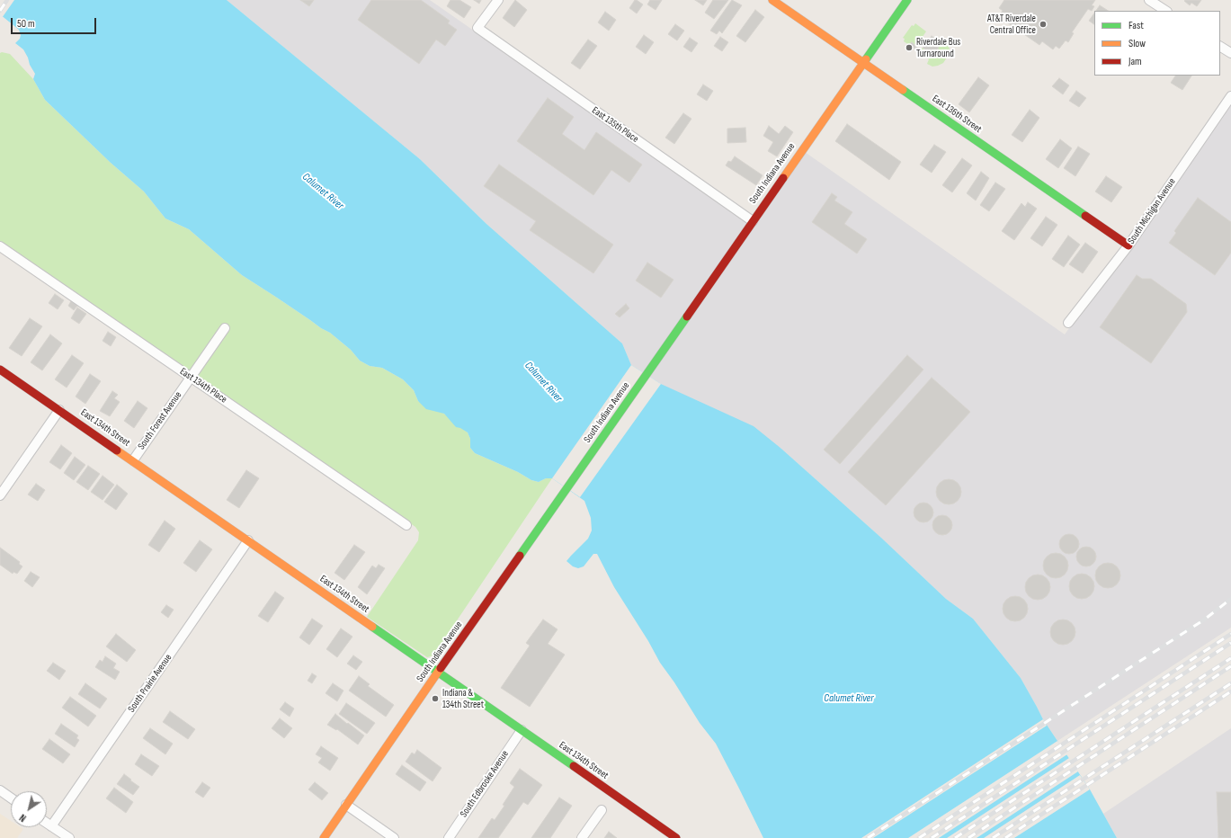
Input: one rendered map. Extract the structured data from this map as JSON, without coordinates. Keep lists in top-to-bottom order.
{
  "streets": {
    "street": [
      "East 136th Street",
      "East 135th Place",
      "South Indiana Avenue",
      "South Michigan Avenue",
      "East 134th Place",
      "South Forest Avenue",
      "East 134th Street",
      "South Prairie Avenue",
      "South Edbrooke Avenue"
    ]
  },
  "crossings": [
    ["East 136th Street", "South Indiana Avenue"],
    ["East 136th Street", "South Michigan Avenue"],
    ["East 135th Place", "South Indiana Avenue"],
    ["South Indiana Avenue", "East 134th Street"],
    ["East 134th Place", "South Forest Avenue"],
    ["South Forest Avenue", "East 134th Street"],
    ["East 134th Street", "South Prairie Avenue"],
    ["East 134th Street", "South Edbrooke Avenue"]
  ],
  "water": ["Calumet River"],
  "places": ["AT&T Riverdale Central Office", "Riverdale Bus Turnaround", "Indiana & 134th Street"],
  "legend": ["Fast", "Slow", "Jam"],
  "scale_bar": "50 m",
  "north": "bottom left"
}
